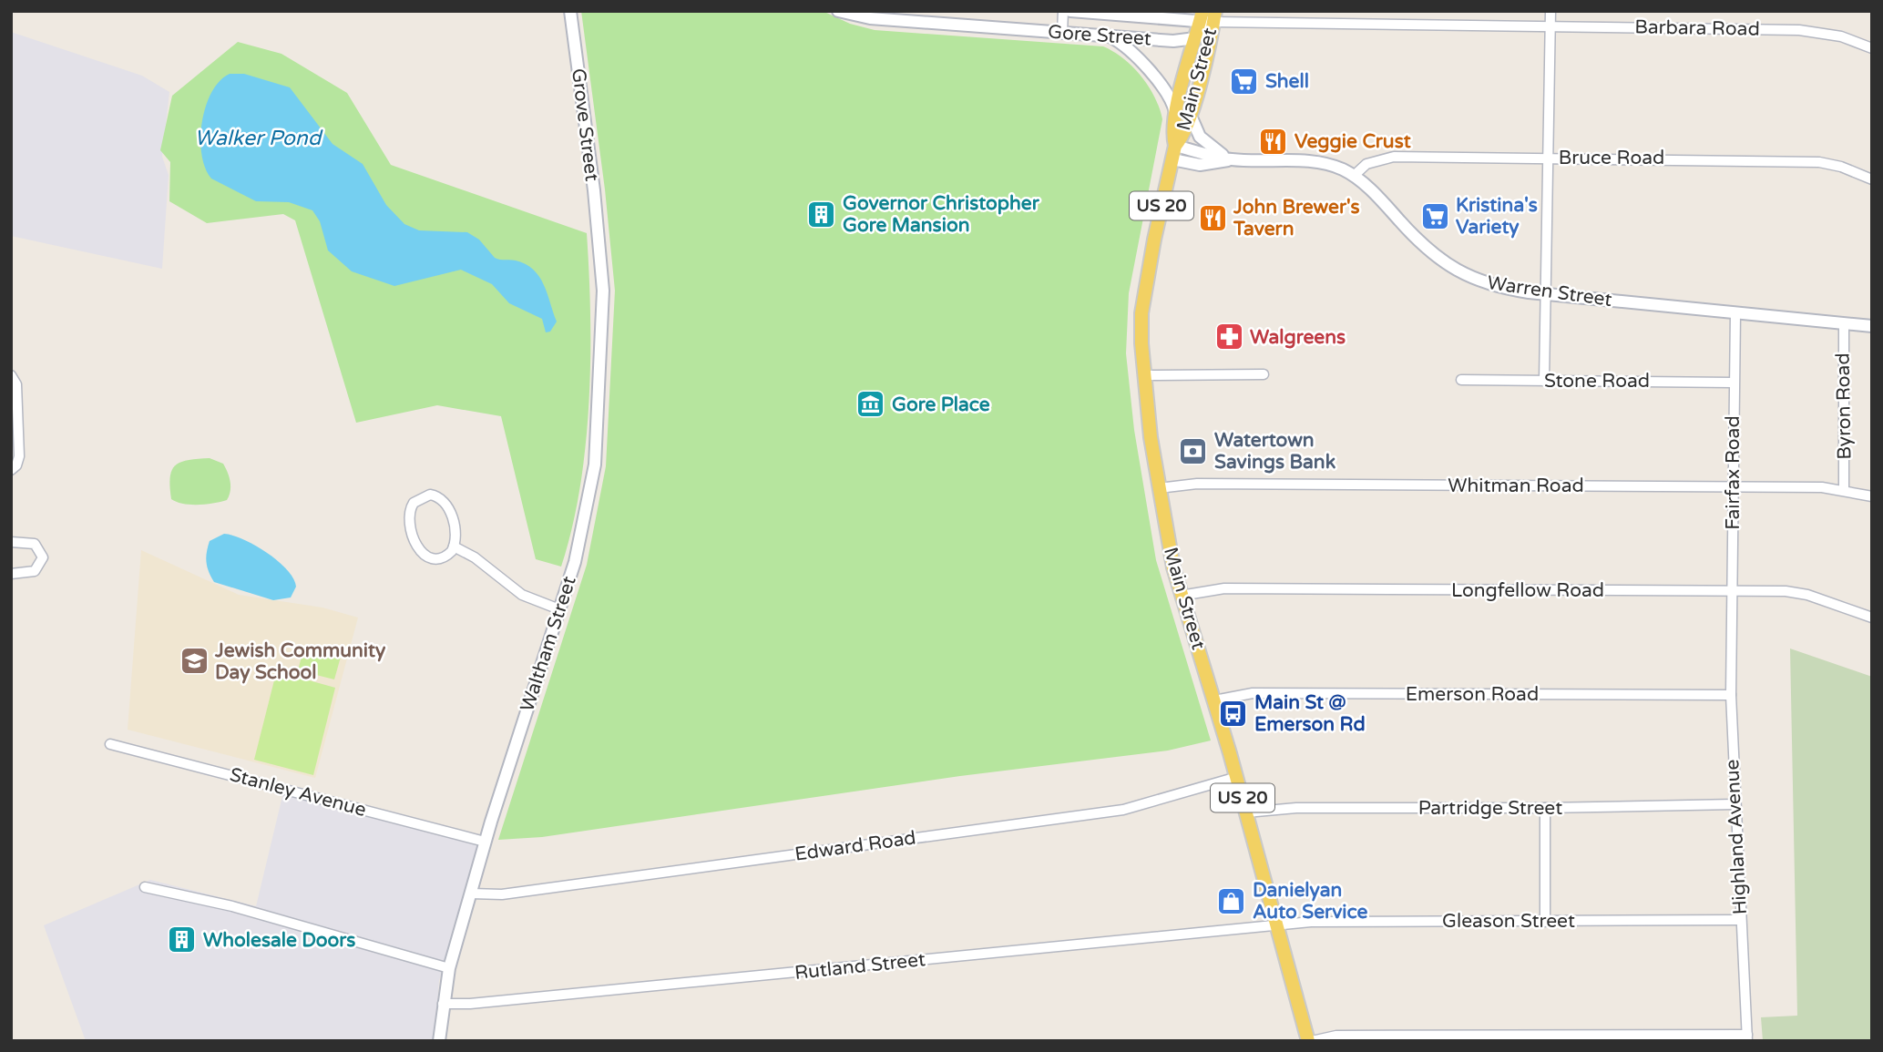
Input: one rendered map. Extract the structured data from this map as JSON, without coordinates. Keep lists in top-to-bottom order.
{
  "streets": {
    "main road": ["Main Street", "US 20"],
    "street": [
      "Barbara Road",
      "Gore Street",
      "Grove Street",
      "Bruce Road",
      "Warren Street",
      "Stone Road",
      "Byron Road",
      "Fairfax Road",
      "Whitman Road",
      "Longfellow Road",
      "Waltham Street",
      "Emerson Road",
      "Stanley Avenue",
      "Partridge Street",
      "Highland Avenue",
      "Edward Road",
      "Gleason Street",
      "Rutland Street"
    ]
  },
  "crossings": [
    ["Barbara Road", "Gore Street"],
    ["Barbara Road", "Main Street"],
    ["Gore Street", "Main Street"],
    ["Main Street", "Warren Street"],
    ["Main Street", "Whitman Road"],
    ["Main Street", "Longfellow Road"],
    ["Main Street", "Emerson Road"],
    ["Main Street", "Partridge Street"],
    ["Main Street", "Edward Road"],
    ["Main Street", "Gleason Street"],
    ["Main Street", "Rutland Street"],
    ["Grove Street", "Waltham Street"],
    ["Bruce Road", "Warren Street"],
    ["Warren Street", "Byron Road"],
    ["Warren Street", "Fairfax Road"],
    ["Stone Road", "Fairfax Road"],
    ["Byron Road", "Whitman Road"],
    ["Fairfax Road", "Whitman Road"],
    ["Fairfax Road", "Longfellow Road"],
    ["Fairfax Road", "Highland Avenue"],
    ["Waltham Street", "Stanley Avenue"],
    ["Waltham Street", "Edward Road"],
    ["Waltham Street", "Rutland Street"],
    ["Emerson Road", "Highland Avenue"],
    ["Partridge Street", "Highland Avenue"],
    ["Highland Avenue", "Gleason Street"],
    ["Gleason Street", "Rutland Street"]
  ],
  "water": ["Walker Pond"],
  "places": {
    "supermarket": ["Shell", "Kristina's Variety"],
    "restaurant": ["Veggie Crust", "John Brewer's Tavern"],
    "building": ["Governor Christopher Gore Mansion", "Wholesale Doors"],
    "pharmacy": ["Walgreens"],
    "museum": ["Gore Place"],
    "bank": ["Watertown Savings Bank"],
    "school or university": ["Jewish Community Day School"],
    "bus stop": ["Main St @ Emerson Rd"],
    "shop": ["Danielyan Auto Service"]
  }
}
